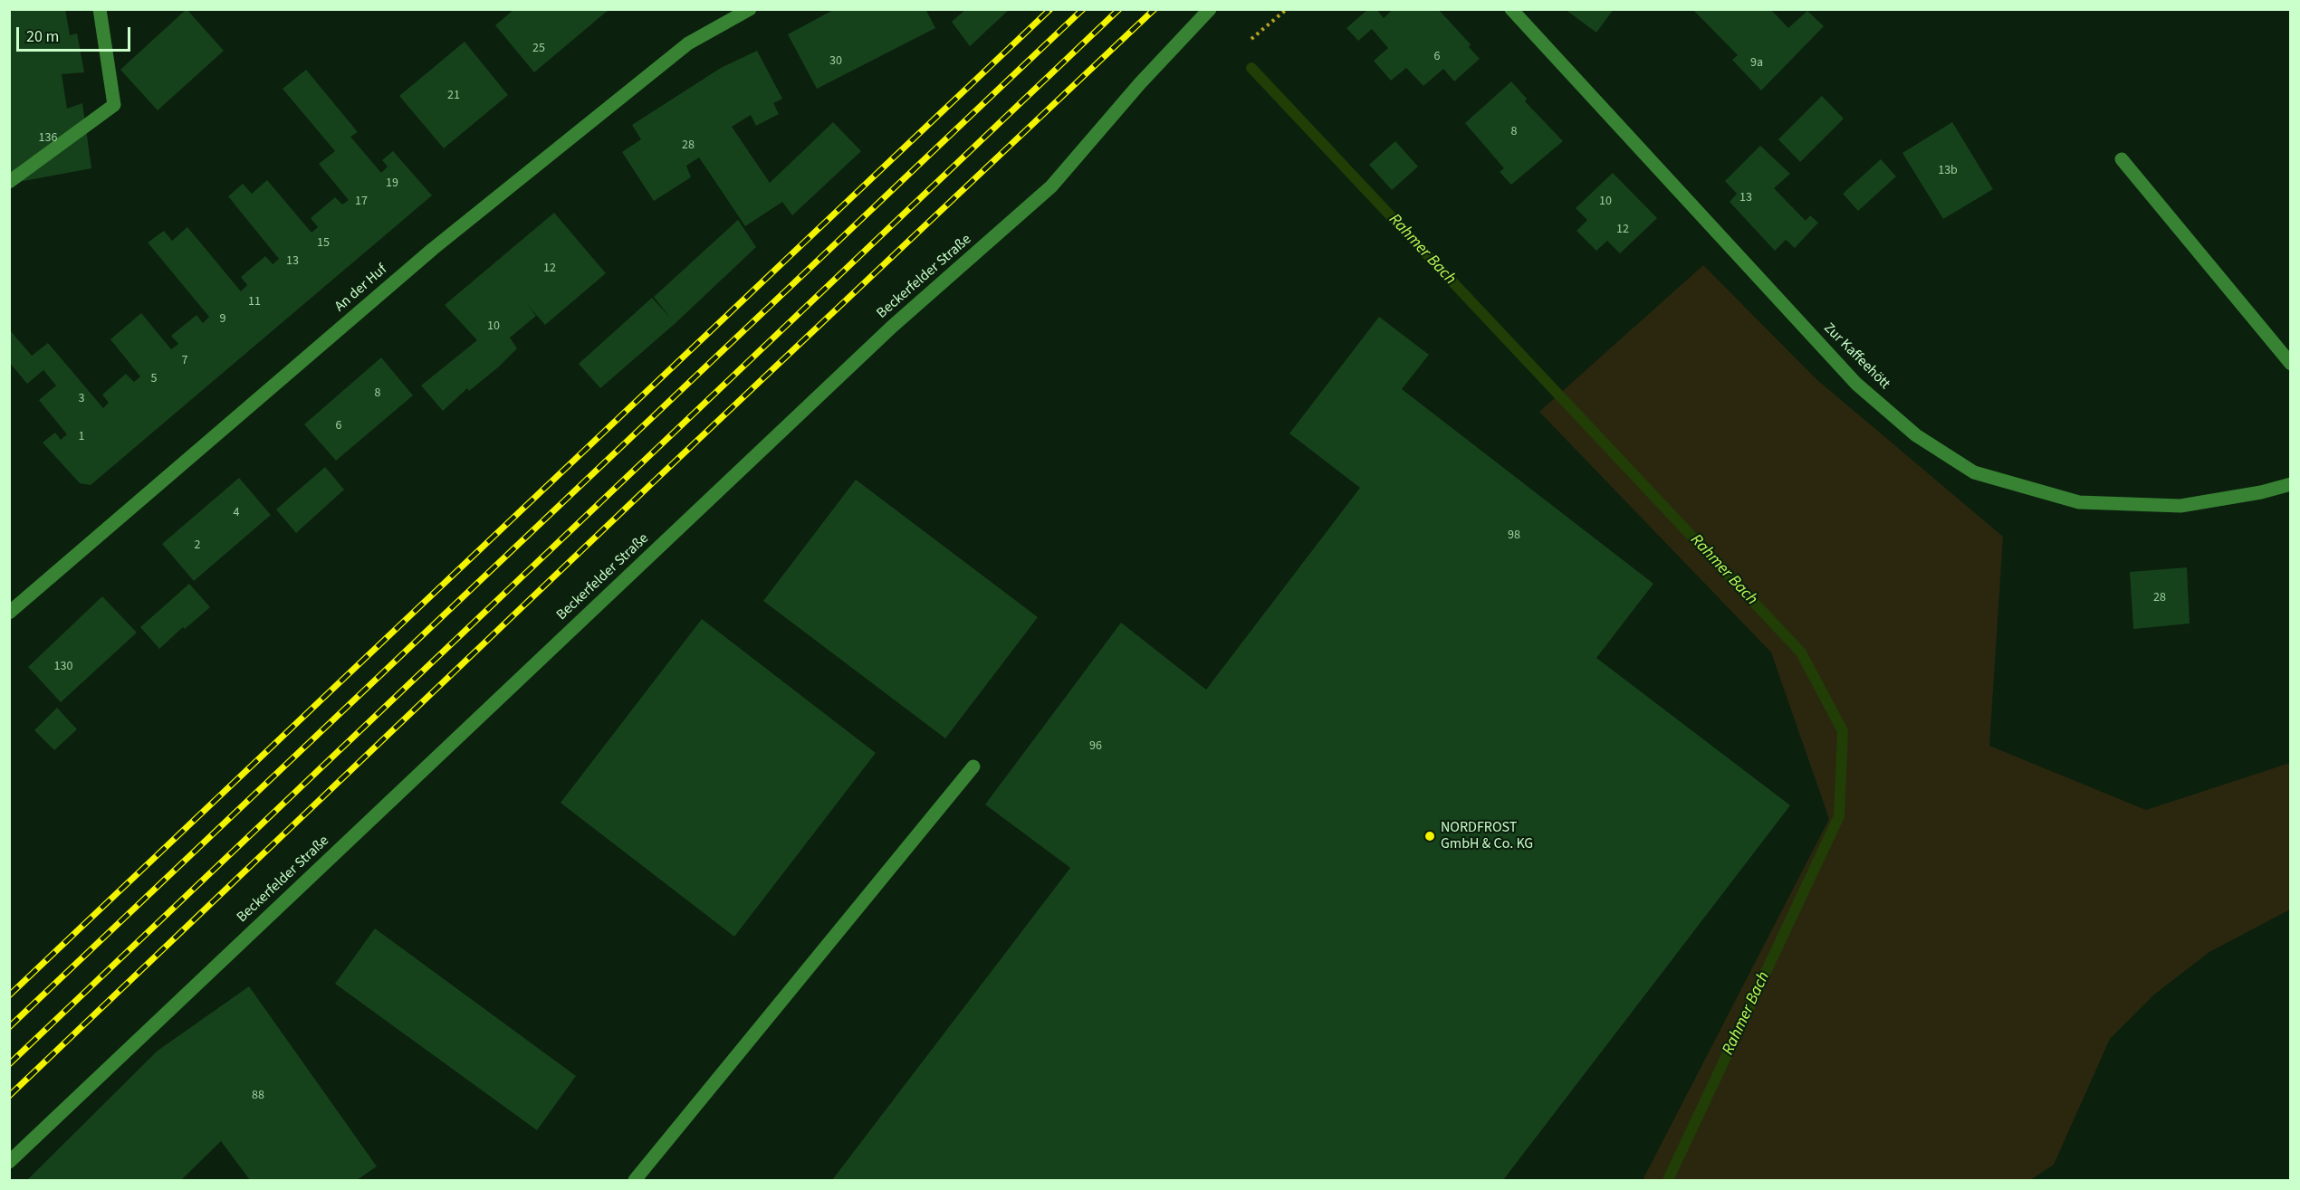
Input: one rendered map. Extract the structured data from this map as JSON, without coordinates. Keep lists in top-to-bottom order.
{
  "streets": {
    "street": ["Beckerfelder Straße", "An der Huf", "Zur Kaffeehött"]
  },
  "water": ["Rahmer Bach"],
  "places": ["NORDFROST GmbH & Co. KG"],
  "house_numbers": [
    "25",
    "6",
    "30",
    "9a",
    "21",
    "8",
    "136",
    "28",
    "13b",
    "19",
    "13",
    "17",
    "10",
    "12",
    "15",
    "13",
    "12",
    "11",
    "9",
    "10",
    "7",
    "5",
    "8",
    "3",
    "6",
    "1",
    "4",
    "98",
    "2",
    "28",
    "130",
    "96",
    "88"
  ],
  "scale_bar": "20 m"
}
